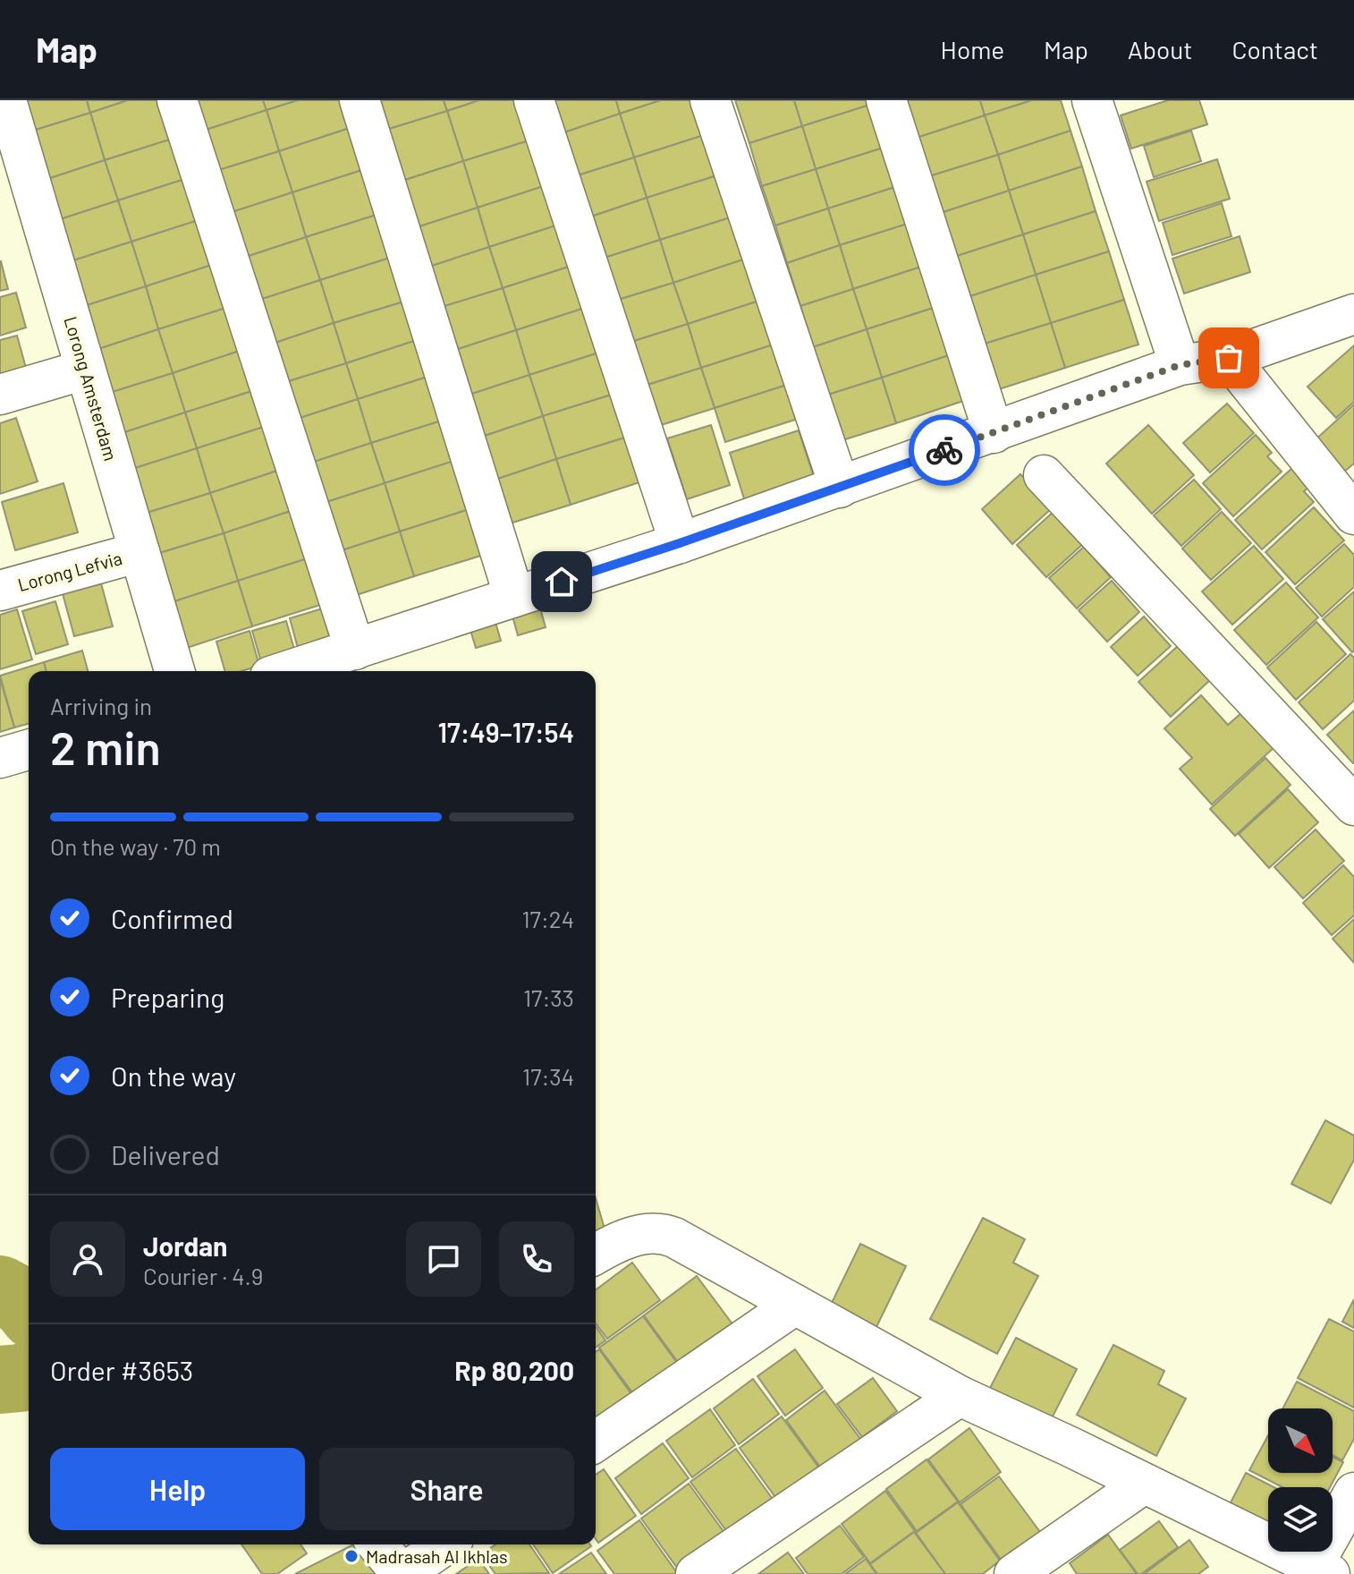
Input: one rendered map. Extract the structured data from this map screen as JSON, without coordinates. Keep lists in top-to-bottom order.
{
  "streets": {
    "street": ["Lorong Amsterdam", "Lorong Lefvia"]
  },
  "crossings": [
    ["Lorong Amsterdam", "Lorong Lefvia"]
  ],
  "places": ["Madrasah Al Ikhlas"],
  "north": "bottom right",
  "page": {
    "header": "Map",
    "nav": [
      "Home",
      "Map",
      "About",
      "Contact"
    ],
    "heading": ["2 min", "Arriving in", "17:49–17:54"],
    "panel": [
      "Jordan",
      "Courier · 4.9",
      "Order #3653",
      "Rp 80,200"
    ],
    "bar": "On the way · 70 m",
    "list": [
      ["Confirmed", "17:24"],
      ["Preparing", "17:33"],
      ["On the way", "17:34"],
      "Delivered"
    ],
    "buttons": ["Help", "Share"]
  }
}
